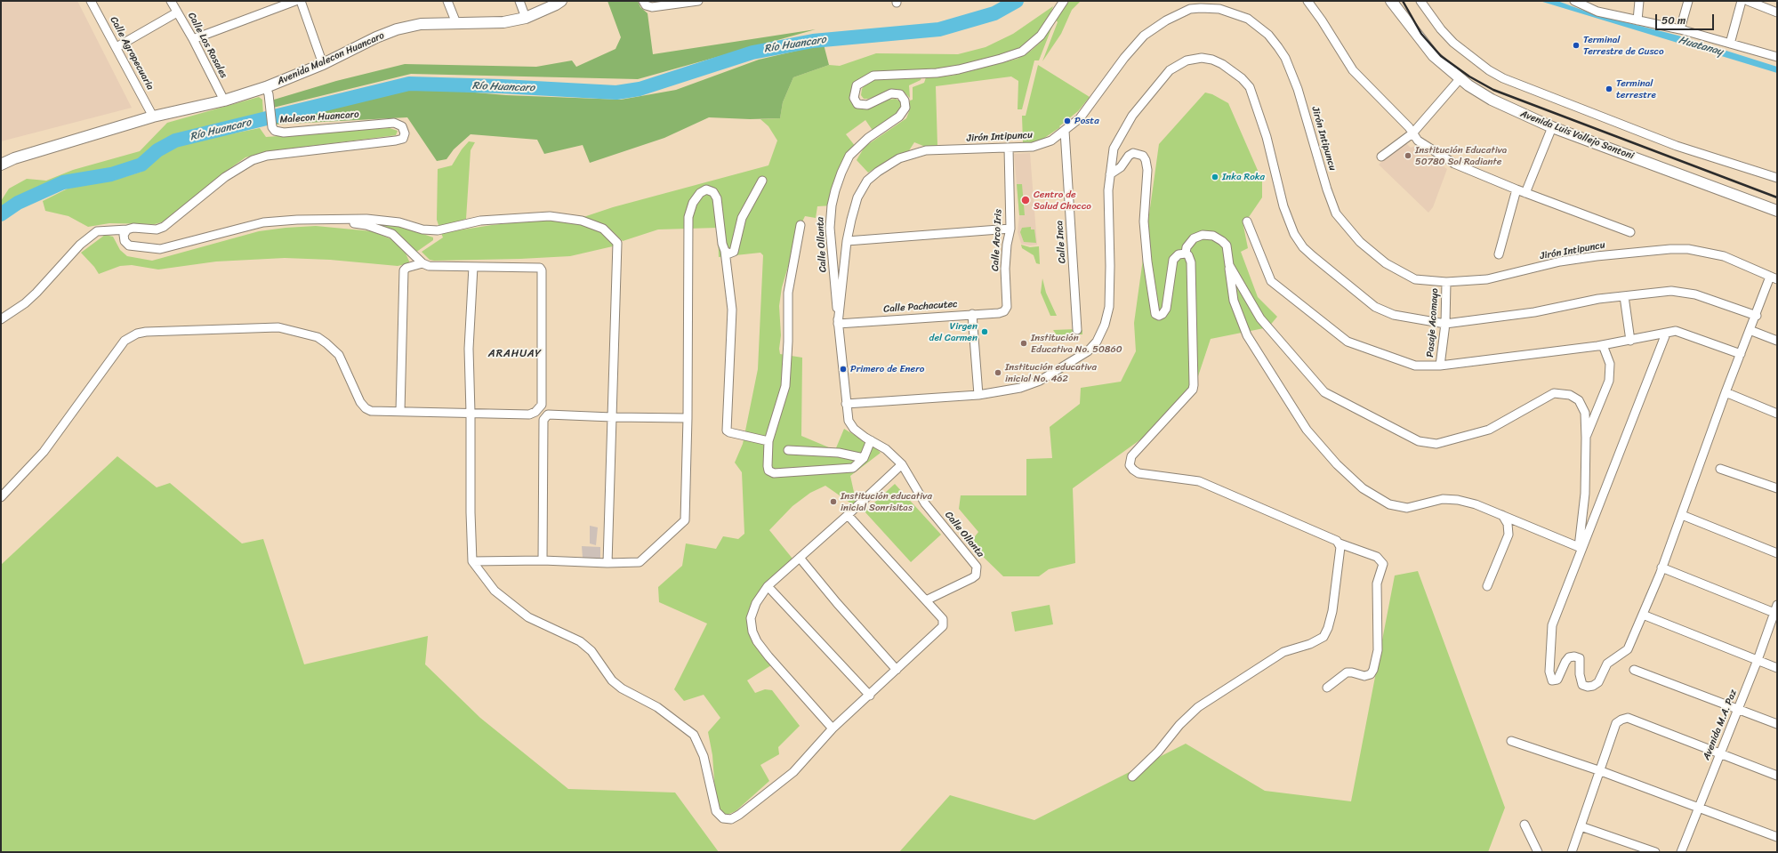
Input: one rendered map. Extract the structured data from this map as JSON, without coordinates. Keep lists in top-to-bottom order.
{
  "streets": {
    "street": [
      "Calle Los Rosales",
      "Calle Agropecuaria",
      "Avenida Malecon Huancaro",
      "Malecon Huancaro",
      "Avenida Luis Vallejo Santoni",
      "Jirón Intipuncu",
      "Calle Arco Iris",
      "Calle Inca",
      "Calle Ollanta",
      "Calle Pachacutec",
      "Pasaje Acomayo",
      "Avenida M.A. Paz"
    ]
  },
  "crossings": [
    ["Calle Los Rosales", "Avenida Malecon Huancaro"],
    ["Calle Agropecuaria", "Avenida Malecon Huancaro"],
    ["Avenida Malecon Huancaro", "Malecon Huancaro"],
    ["Jirón Intipuncu", "Calle Arco Iris"],
    ["Jirón Intipuncu", "Calle Inca"],
    ["Jirón Intipuncu", "Calle Ollanta"],
    ["Jirón Intipuncu", "Calle Pachacutec"],
    ["Jirón Intipuncu", "Pasaje Acomayo"],
    ["Calle Arco Iris", "Calle Pachacutec"],
    ["Calle Ollanta", "Calle Pachacutec"]
  ],
  "districts": ["ARAHUAY"],
  "water": ["Río Huancaro", "Huatanay"],
  "places": [
    "Terminal Terrestre de Cusco",
    "Terminal terrestre",
    "Posta",
    "Institución Educativa 50780 Sol Radiante",
    "Inka Roka",
    "Centro de Salud Chocco",
    "Virgen del Carmen",
    "Institución Educativa No. 50860",
    "Primero de Enero",
    "Institución educativa inicial No. 462",
    "Institución educativa inicial Sonrisitas"
  ],
  "scale_bar": "50 m"
}
